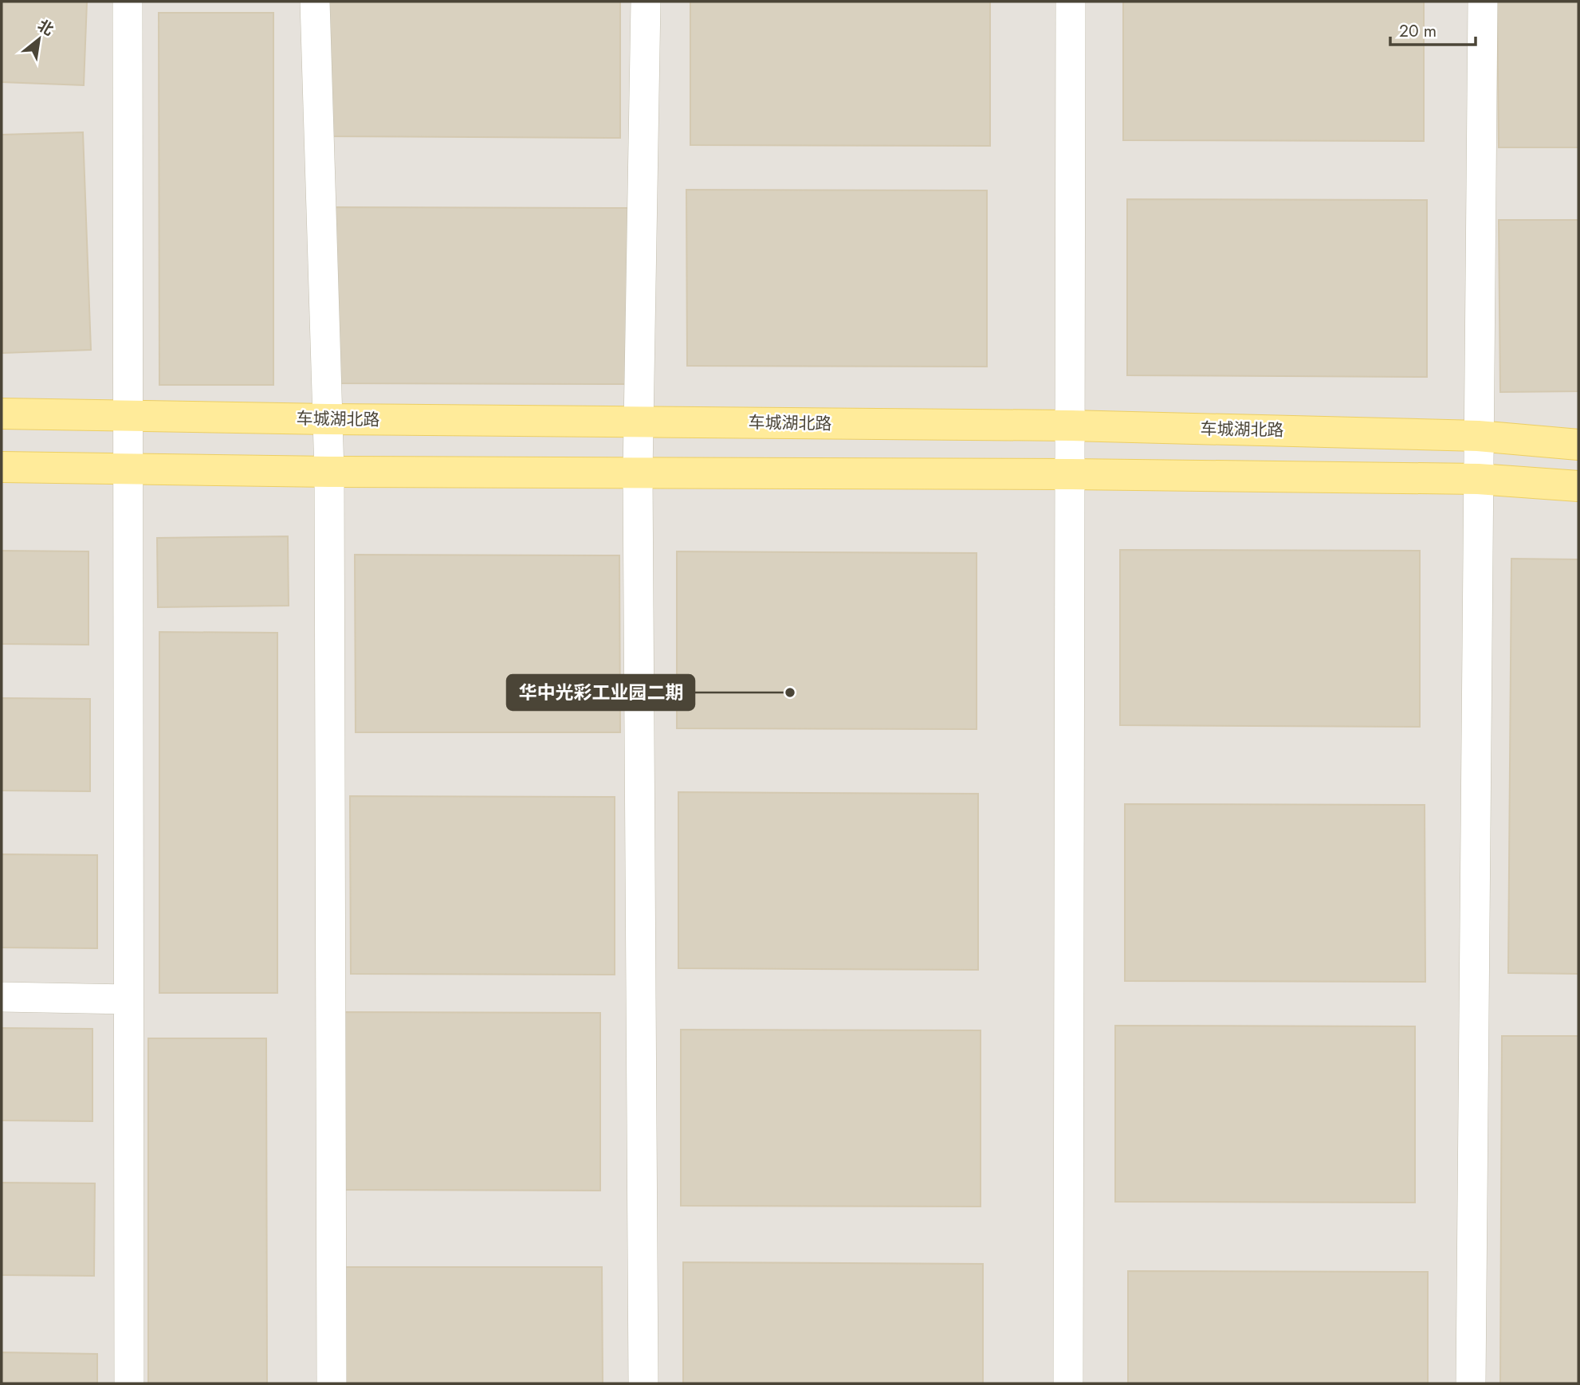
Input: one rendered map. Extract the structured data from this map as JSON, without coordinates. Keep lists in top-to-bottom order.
{
  "streets": {
    "main road": ["车城湖北路"]
  },
  "places": ["华中光彩工业园二期"],
  "scale_bar": "20 m",
  "north": "top right"
}
